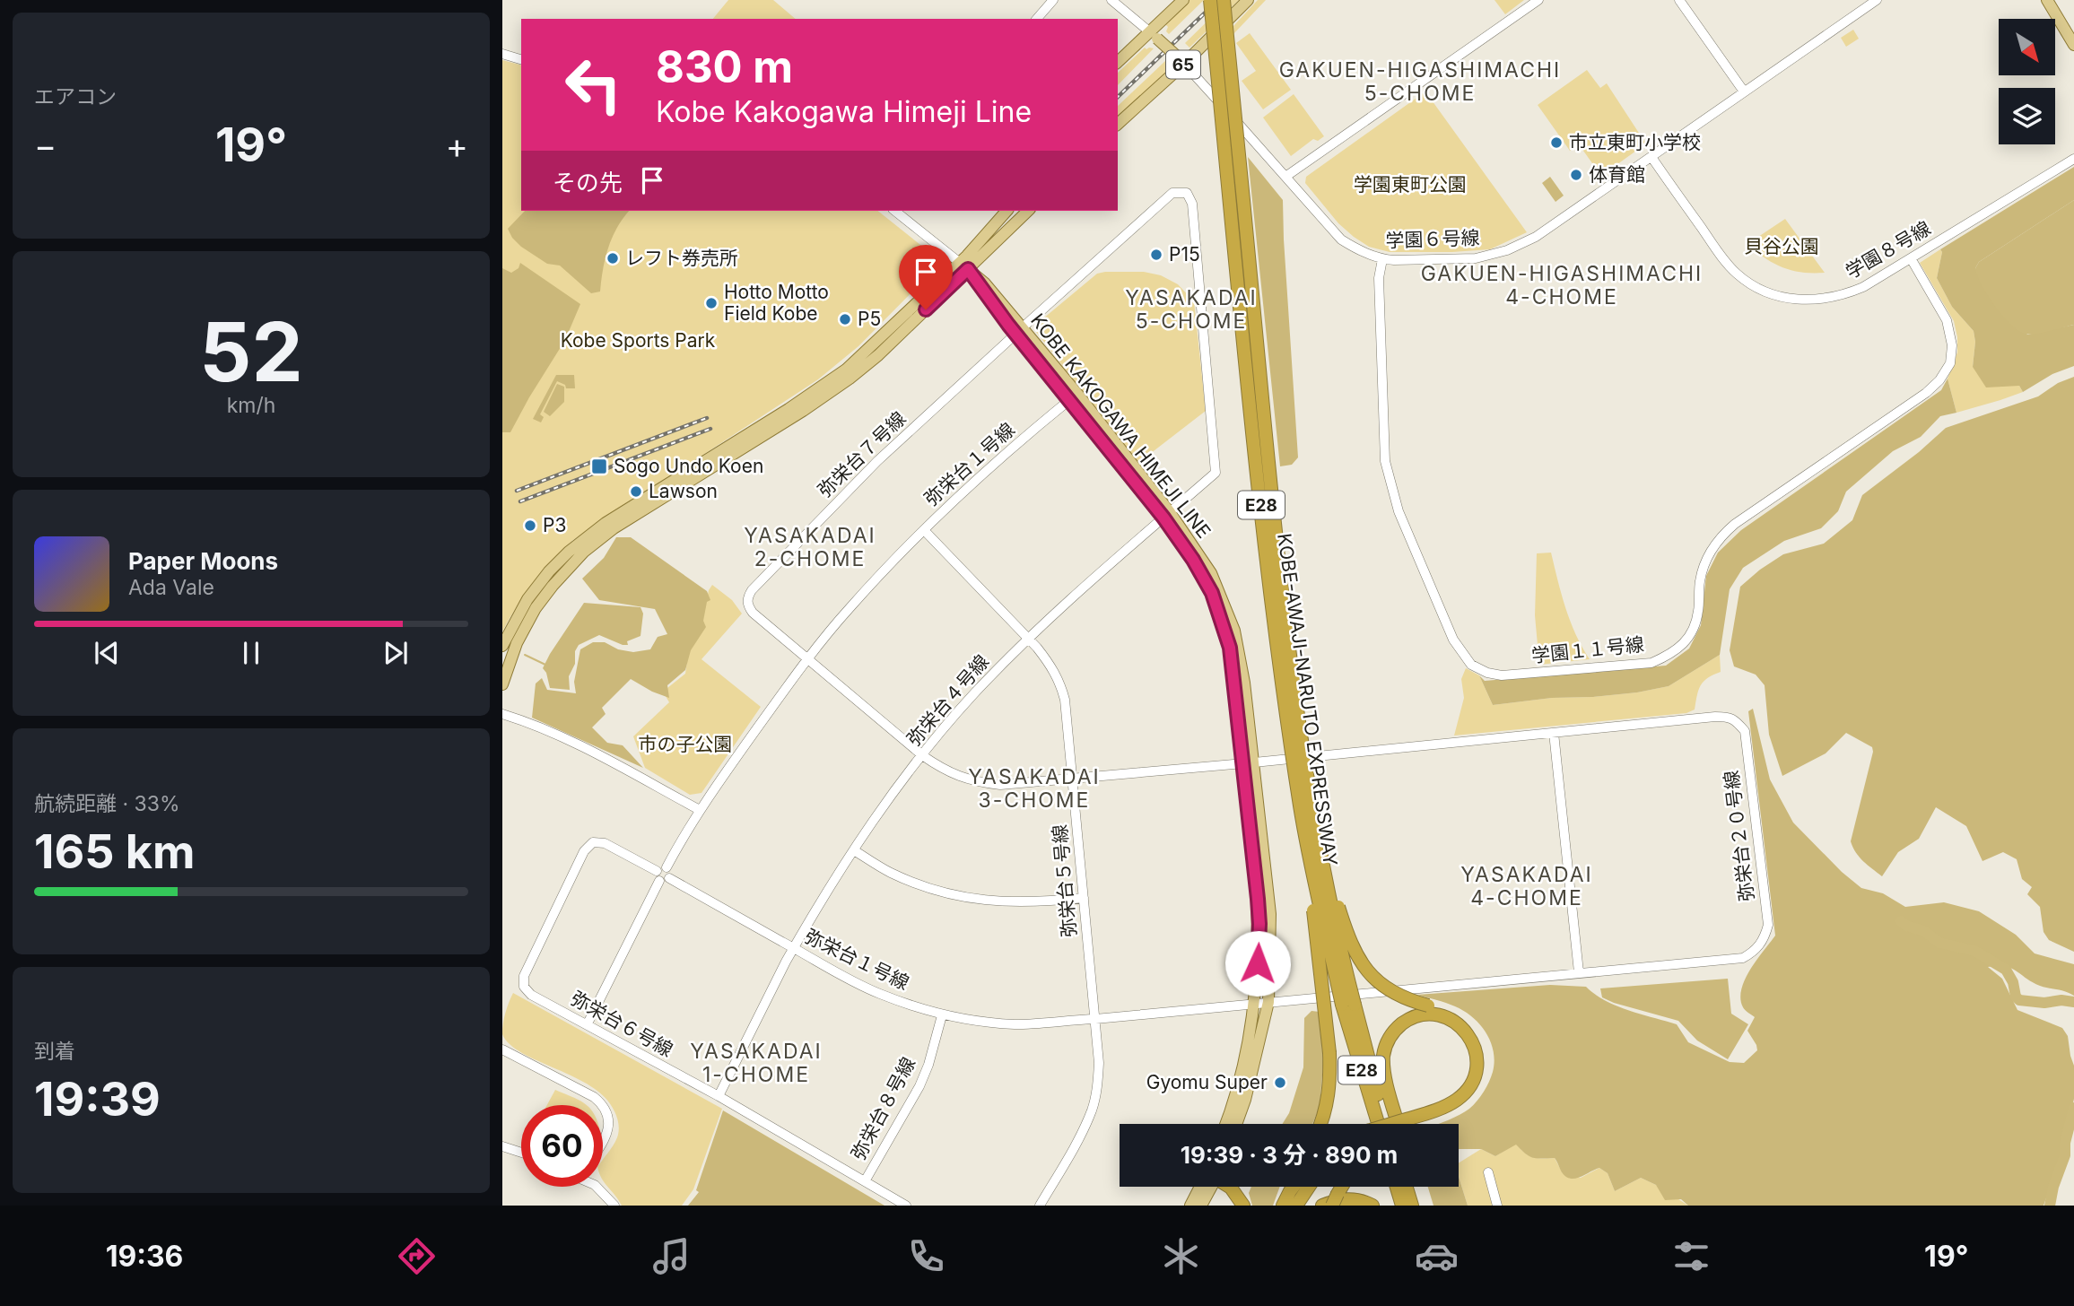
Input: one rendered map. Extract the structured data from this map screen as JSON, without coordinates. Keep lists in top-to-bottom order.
{
  "streets": {
    "highway": ["E28", "KOBE-AWAJI-NARUTO EXPRESSWAY"],
    "main road": ["65", "KOBE KAKOGAWA HIMEJI LINE"],
    "street": [
      "学園６号線",
      "学園８号線",
      "弥栄台７号線",
      "弥栄台１号線",
      "学園１１号線",
      "弥栄台４号線",
      "弥栄台２０号線",
      "弥栄台５号線",
      "弥栄台６号線",
      "弥栄台８号線"
    ]
  },
  "crossings": [
    ["65", "学園６号線"],
    ["学園６号線", "学園８号線"],
    ["学園６号線", "学園１１号線"],
    ["学園８号線", "学園１１号線"],
    ["KOBE KAKOGAWA HIMEJI LINE", "弥栄台７号線"],
    ["KOBE KAKOGAWA HIMEJI LINE", "弥栄台１号線"],
    ["KOBE KAKOGAWA HIMEJI LINE", "弥栄台４号線"],
    ["KOBE KAKOGAWA HIMEJI LINE", "弥栄台２０号線"],
    ["弥栄台７号線", "弥栄台１号線"],
    ["弥栄台７号線", "弥栄台４号線"],
    ["弥栄台７号線", "弥栄台２０号線"],
    ["弥栄台１号線", "弥栄台４号線"],
    ["弥栄台１号線", "弥栄台２０号線"],
    ["弥栄台１号線", "弥栄台５号線"],
    ["弥栄台１号線", "弥栄台６号線"],
    ["弥栄台１号線", "弥栄台８号線"],
    ["弥栄台４号線", "弥栄台２０号線"],
    ["弥栄台４号線", "弥栄台５号線"],
    ["弥栄台４号線", "弥栄台６号線"],
    ["弥栄台２０号線", "弥栄台５号線"],
    ["弥栄台６号線", "弥栄台８号線"]
  ],
  "districts": [
    "GAKUEN-HIGASHIMACHI 5-CHOME",
    "GAKUEN-HIGASHIMACHI 4-CHOME",
    "YASAKADAI 5-CHOME",
    "YASAKADAI 2-CHOME",
    "YASAKADAI 3-CHOME",
    "YASAKADAI 4-CHOME",
    "YASAKADAI 1-CHOME"
  ],
  "parks": [
    "学園東町公園",
    "貝谷公園",
    "Kobe Sports Park",
    "市の子公園"
  ],
  "places": {
    "other": [
      "市立東町小学校",
      "体育館",
      "P15",
      "レフト券売所",
      "Hotto Motto Field Kobe",
      "P5",
      "Lawson",
      "P3",
      "Gyomu Super"
    ],
    "transit": ["Sogo Undo Koen"]
  },
  "north": "bottom right",
  "page": {
    "tile": [
      "エアコン",
      ["52", "km/h"],
      ["航続距離 · 33%", "165 km"],
      ["到着", "19:39"]
    ],
    "turn": ["830 m", "Kobe Kakogawa Himeji Line"],
    "heat": ["−", "19°", "+"],
    "then": "その先",
    "song": ["Paper Moons", "Ada Vale"],
    "limit": "60",
    "trip": "19:39 · 3 分 · 890 m",
    "tabs": ["19:36", "19°"]
  }
}
